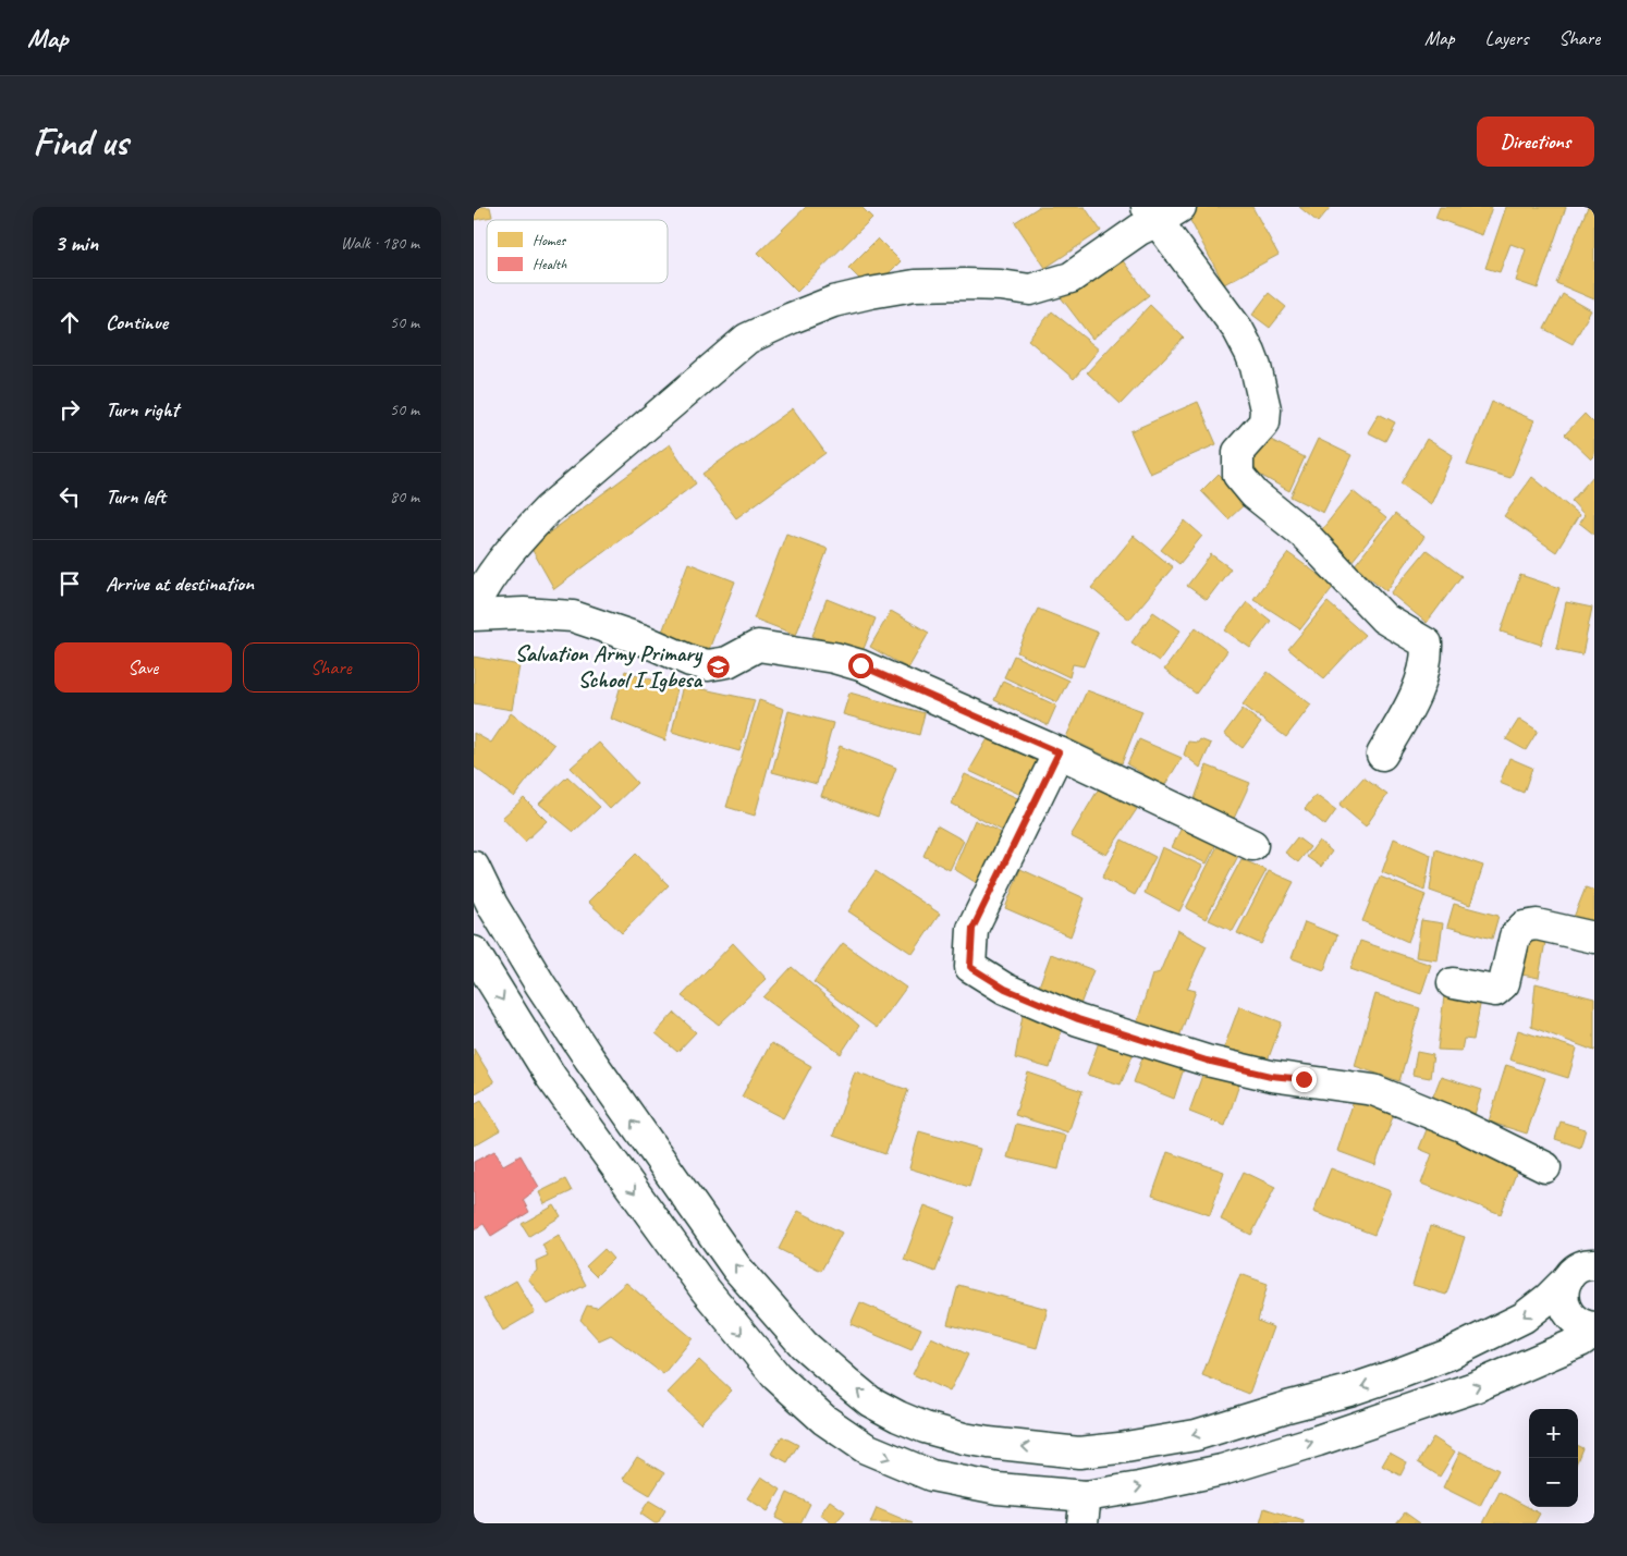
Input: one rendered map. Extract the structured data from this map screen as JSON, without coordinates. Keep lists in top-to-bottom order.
{
  "places": {
    "school or university": ["Salvation Army Primary School I Igbesa"]
  },
  "legend": ["Homes", "Health"],
  "page": {
    "header": "Map",
    "nav": ["Map", "Layers", "Share"],
    "buttons": [
      "Directions",
      ["Save", "Share"]
    ],
    "title": "Find us",
    "heading": ["3 min", "Walk · 180 m"],
    "list": [
      ["Continue", "50 m"],
      ["Turn right", "50 m"],
      ["Turn left", "80 m"],
      "Arrive at destination"
    ],
    "map_buttons": ["+", "−"]
  }
}
